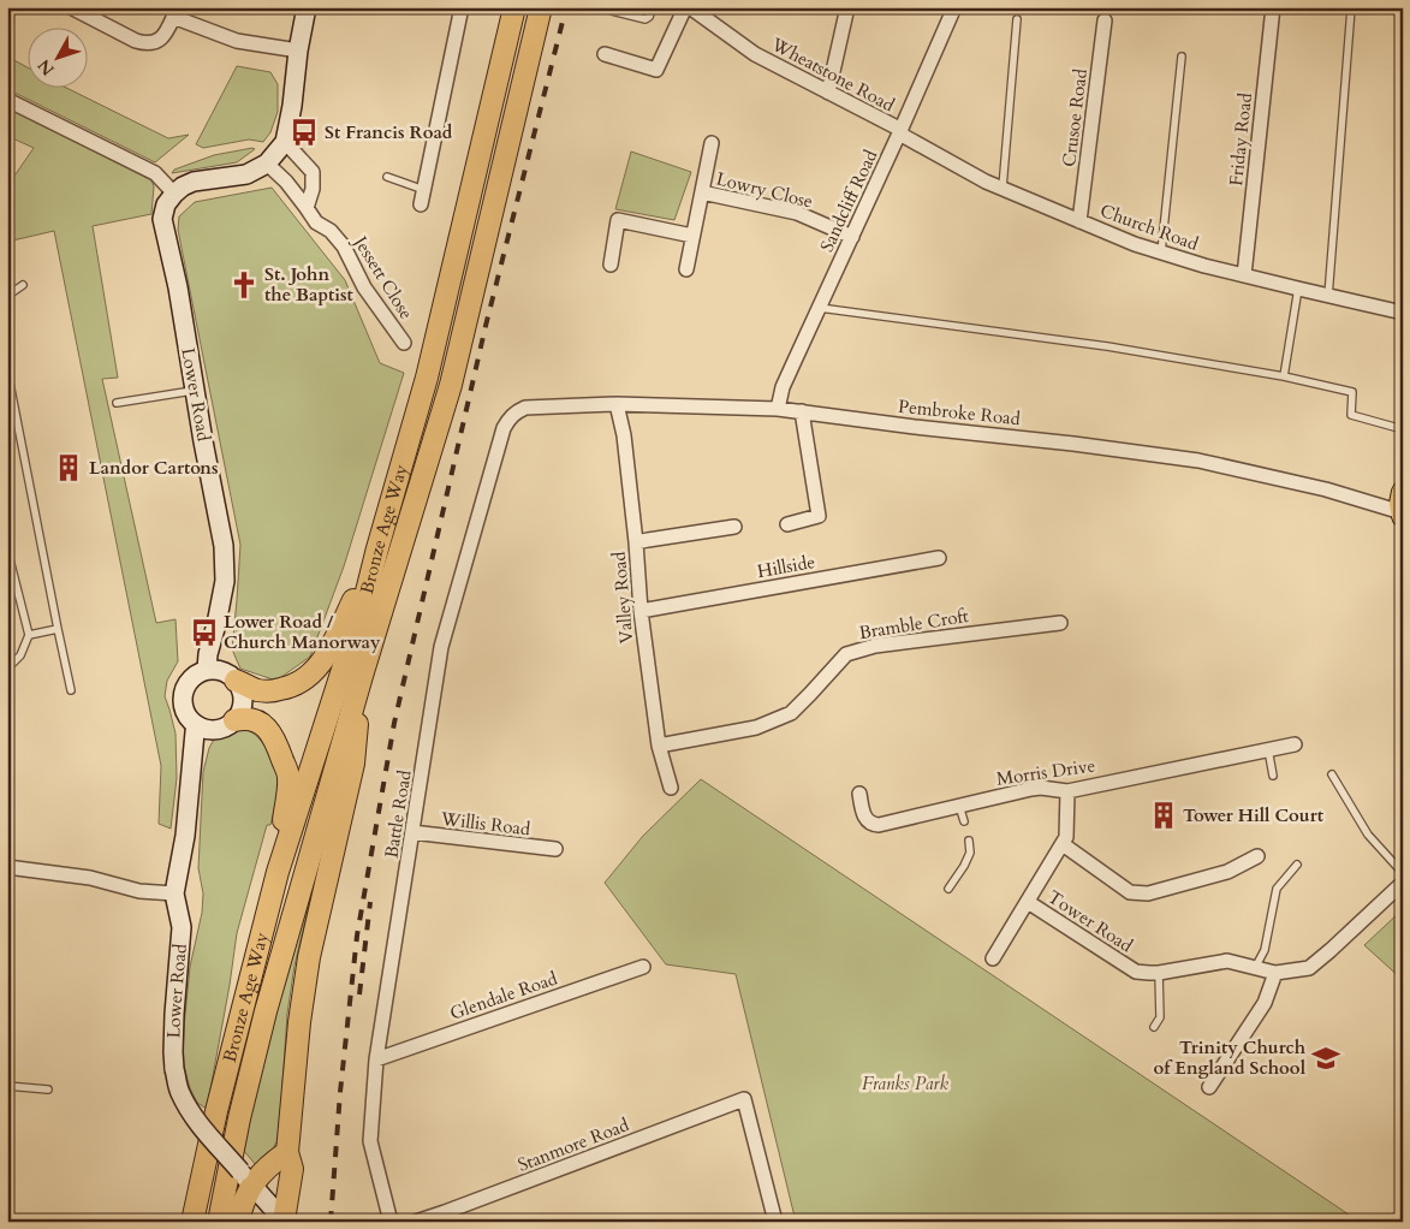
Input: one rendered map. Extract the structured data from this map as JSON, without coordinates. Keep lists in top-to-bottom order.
{
  "streets": {
    "main road": ["Bronze Age Way"],
    "street": [
      "Wheatstone Road",
      "Crusoe Road",
      "Friday Road",
      "Lowry Close",
      "Sandcliff Road",
      "Church Road",
      "Jessett Close",
      "Lower Road",
      "Pembroke Road",
      "Hillside",
      "Valley Road",
      "Bramble Croft",
      "Morris Drive",
      "Battle Road",
      "Willis Road",
      "Tower Road",
      "Glendale Road",
      "Stanmore Road"
    ]
  },
  "crossings": [
    ["Wheatstone Road", "Sandcliff Road"],
    ["Wheatstone Road", "Church Road"],
    ["Crusoe Road", "Church Road"],
    ["Friday Road", "Church Road"],
    ["Lowry Close", "Sandcliff Road"],
    ["Sandcliff Road", "Church Road"],
    ["Sandcliff Road", "Pembroke Road"],
    ["Pembroke Road", "Valley Road"],
    ["Pembroke Road", "Battle Road"],
    ["Hillside", "Valley Road"],
    ["Valley Road", "Bramble Croft"],
    ["Morris Drive", "Tower Road"],
    ["Battle Road", "Willis Road"],
    ["Battle Road", "Glendale Road"]
  ],
  "parks": ["Franks Park"],
  "places": {
    "bus stop": ["St Francis Road", "Lower Road / Church Manorway"],
    "church": ["St. John the Baptist"],
    "building": ["Landor Cartons", "Tower Hill Court"],
    "school or university": ["Trinity Church of England School"]
  },
  "north": "bottom left"
}
